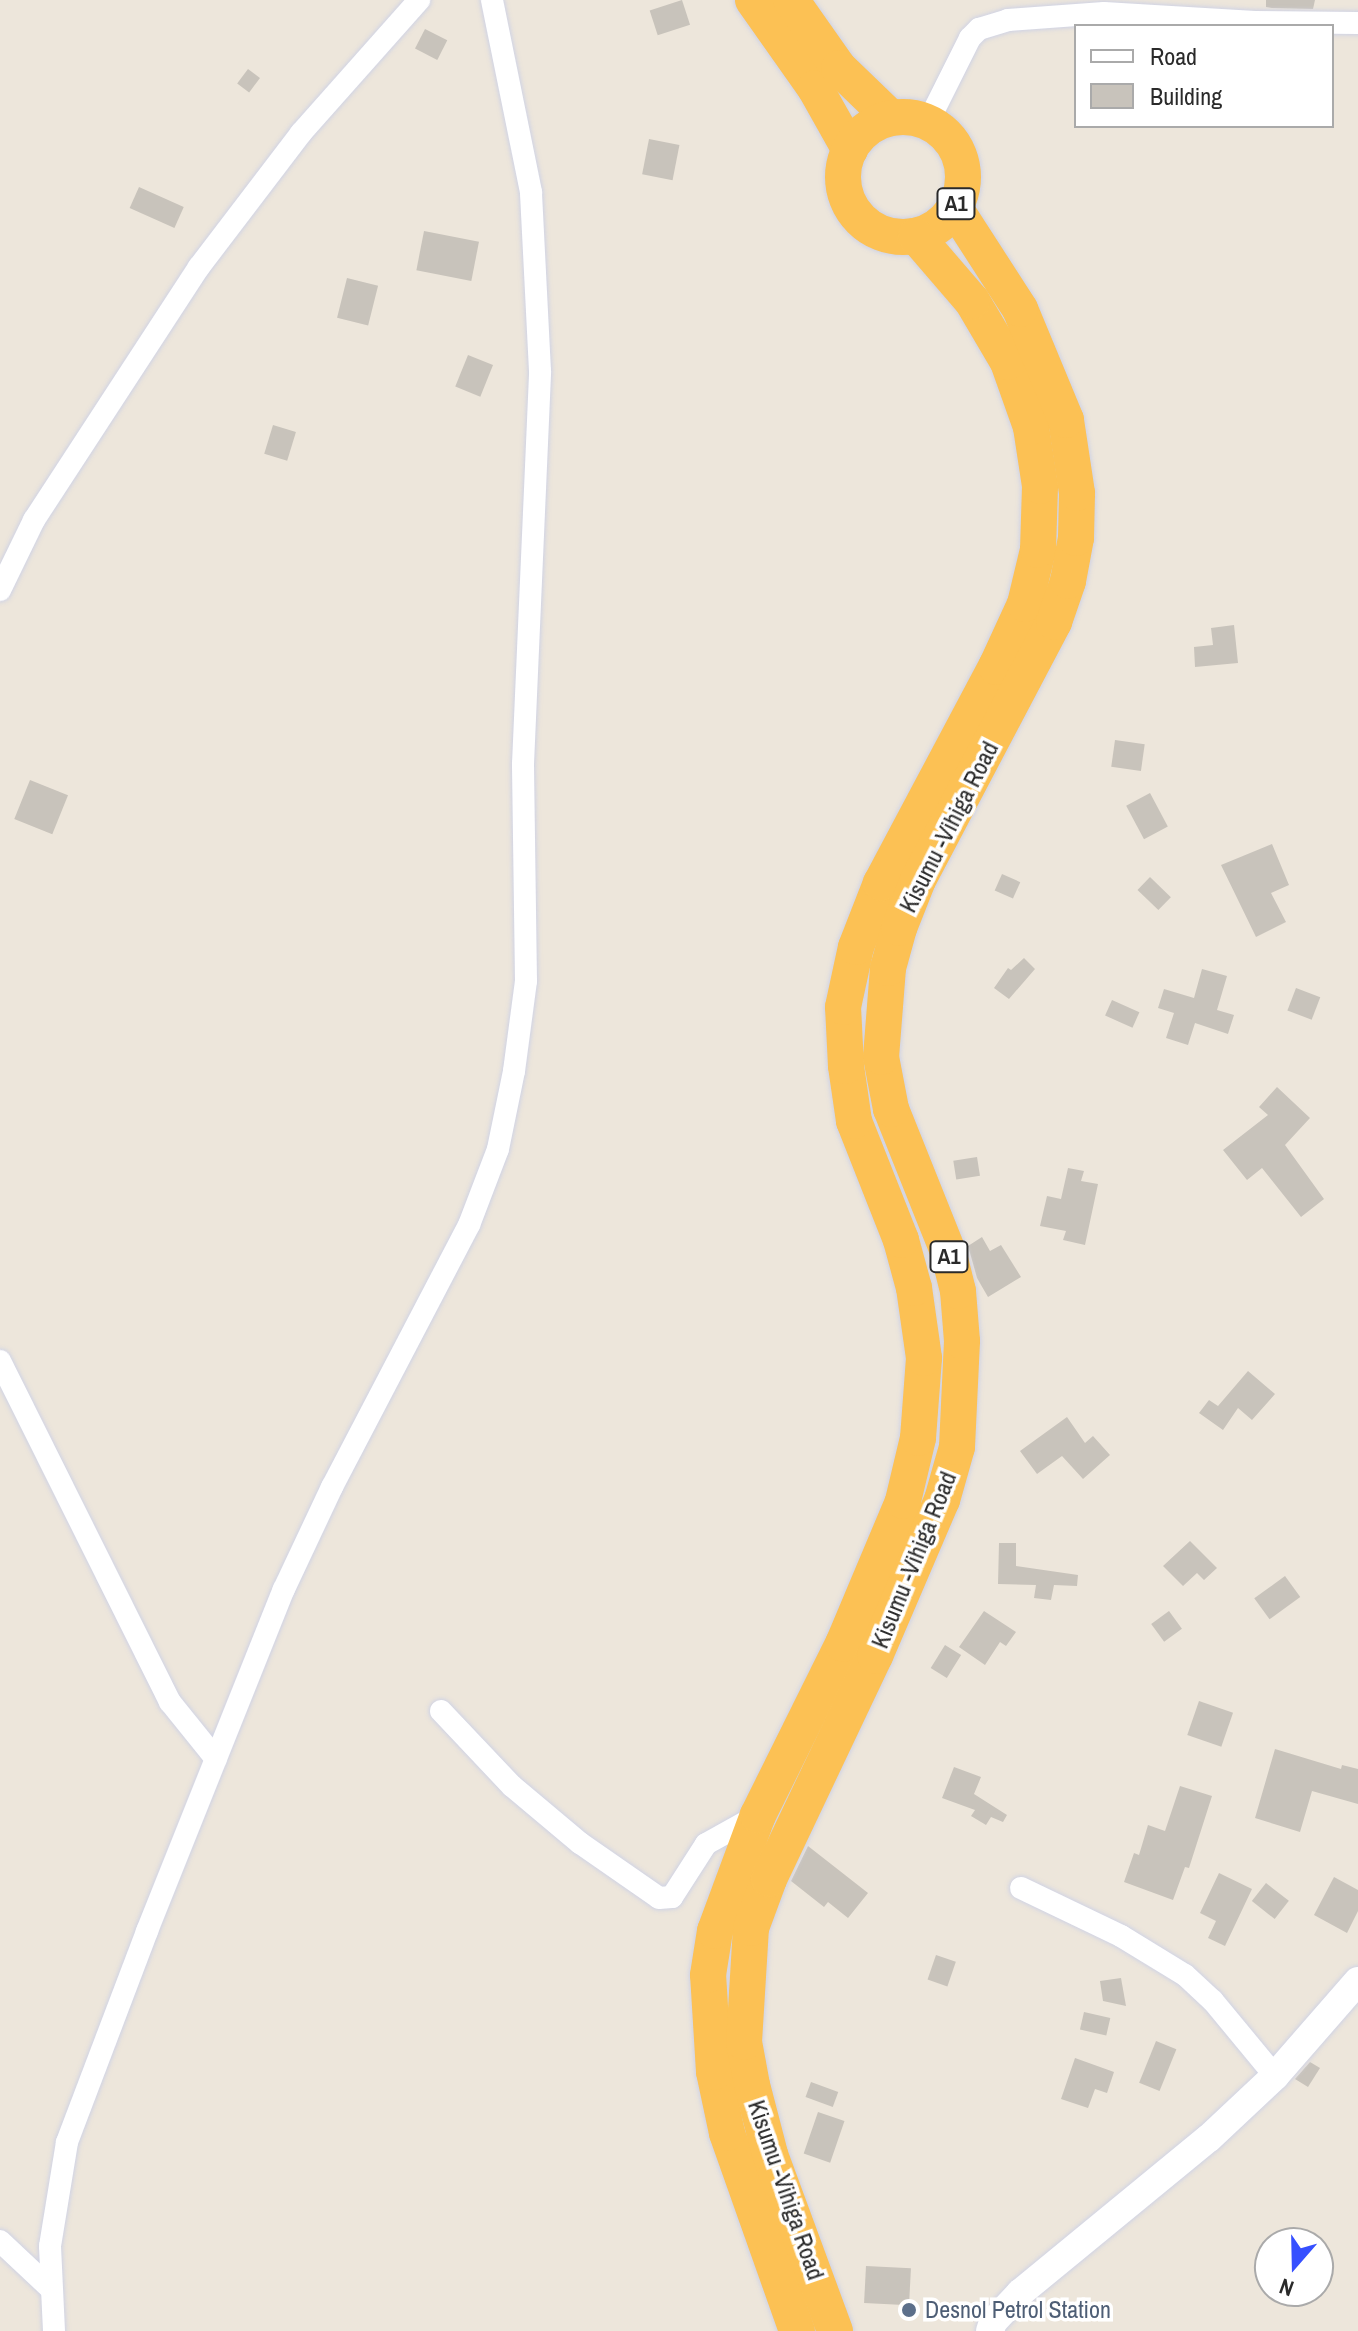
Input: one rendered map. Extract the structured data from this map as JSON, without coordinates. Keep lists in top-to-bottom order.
{
  "streets": {
    "highway": ["A1", "Kisumu -Vihiga Road"]
  },
  "crossings": [
    ["A1", "Kisumu -Vihiga Road"]
  ],
  "places": ["Desnol Petrol Station"],
  "legend": ["Road", "Building"],
  "north": "bottom"
}
